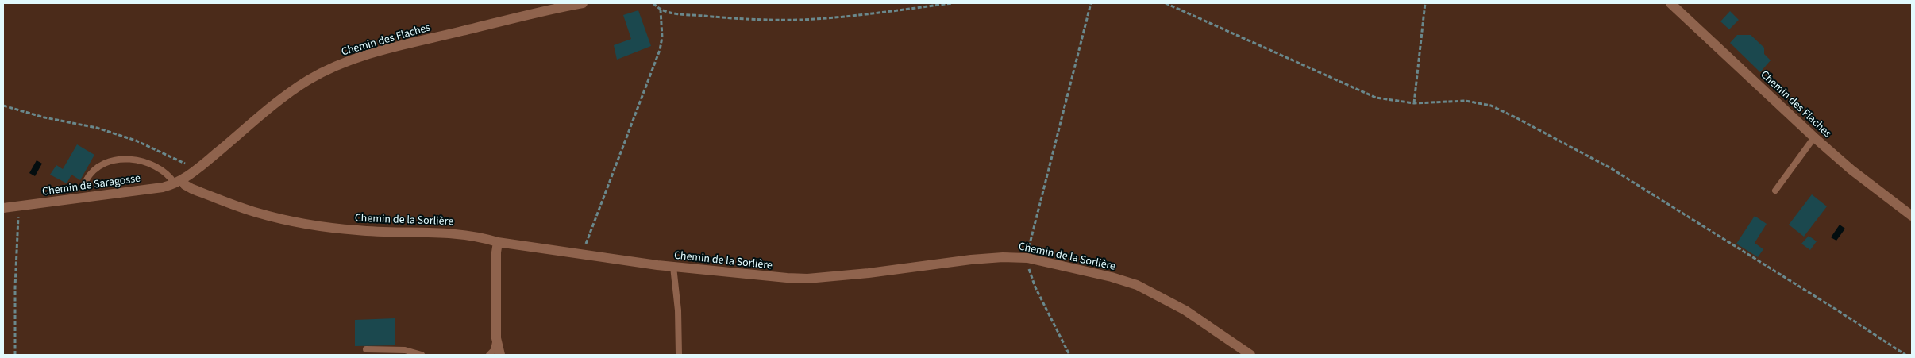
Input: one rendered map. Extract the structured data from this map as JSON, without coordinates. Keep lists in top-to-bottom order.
{
  "streets": {
    "street": ["Chemin des Flaches", "Chemin de Saragosse", "Chemin de la Sorlière"]
  },
  "crossings": [
    ["Chemin des Flaches", "Chemin de Saragosse"],
    ["Chemin des Flaches", "Chemin de la Sorlière"],
    ["Chemin de Saragosse", "Chemin de la Sorlière"]
  ]
}
